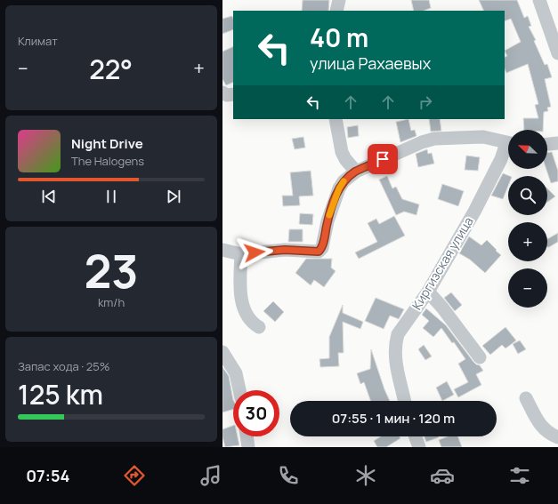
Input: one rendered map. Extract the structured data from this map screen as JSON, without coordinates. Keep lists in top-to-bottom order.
{
  "streets": {
    "street": ["Киргизская улица"]
  },
  "north": "top left",
  "page": {
    "tile": [
      "Климат",
      ["23", "km/h"],
      ["Запас хода · 25%", "125 km"]
    ],
    "turn": ["40 m", "улица Рахаевых"],
    "heat": ["−", "22°", "+"],
    "song": ["Night Drive", "The Halogens"],
    "map_buttons": ["+", "−"],
    "limit": "30",
    "trip": "07:55 · 1 мин · 120 m",
    "tabs": "07:54"
  }
}
